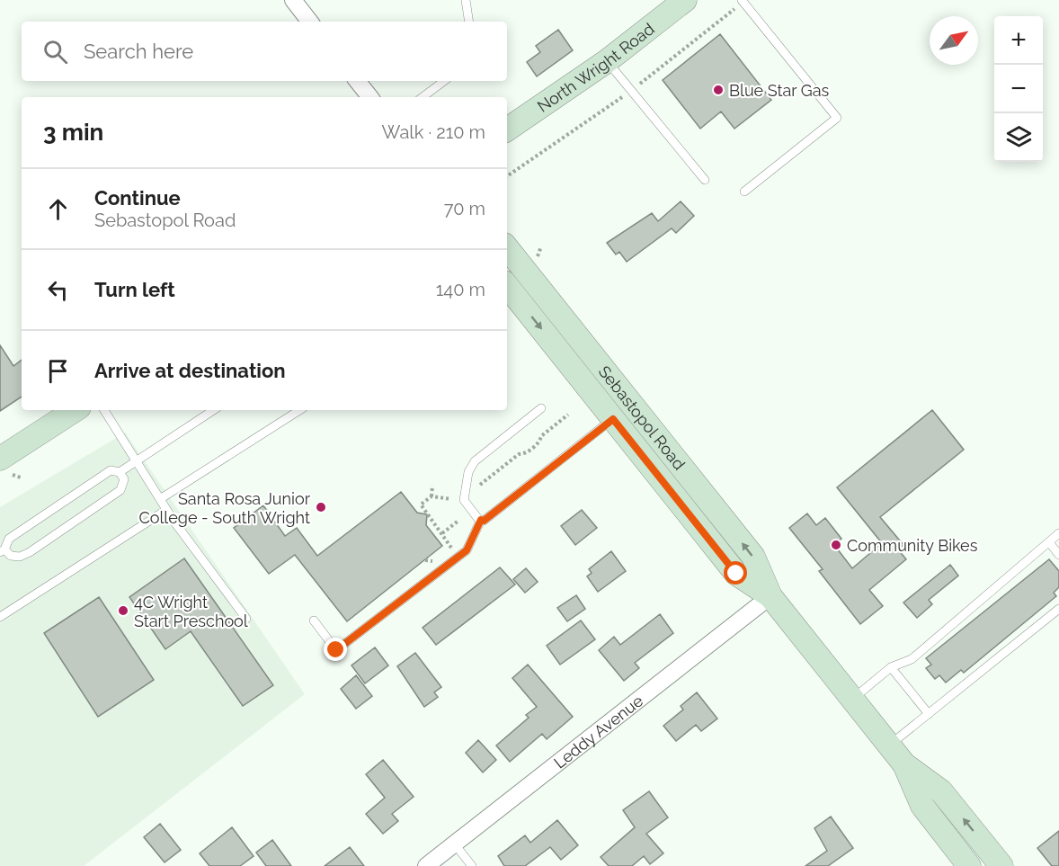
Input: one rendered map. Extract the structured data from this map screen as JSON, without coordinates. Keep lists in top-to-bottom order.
{
  "streets": {
    "main road": ["North Wright Road", "Sebastopol Road"],
    "street": ["Leddy Avenue"]
  },
  "crossings": [
    ["Sebastopol Road", "Leddy Avenue"]
  ],
  "places": [
    "Blue Star Gas",
    "Santa Rosa Junior College - South Wright",
    "Community Bikes",
    "4C Wright Start Preschool"
  ],
  "north": "top right",
  "page": {
    "map_buttons": ["+", "−"],
    "search": "Search here",
    "heading": ["3 min", "Walk · 210 m"],
    "list": [
      ["Continue", "Sebastopol Road", "70 m"],
      ["Turn left", "140 m"],
      "Arrive at destination"
    ]
  }
}
